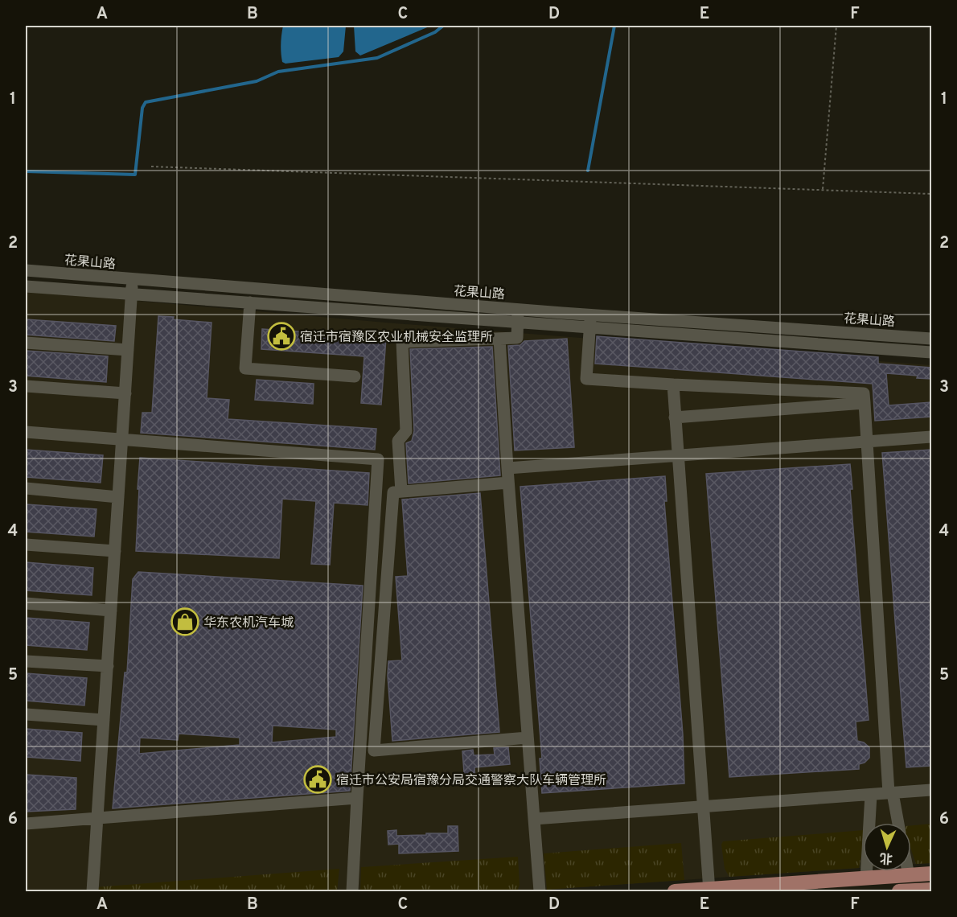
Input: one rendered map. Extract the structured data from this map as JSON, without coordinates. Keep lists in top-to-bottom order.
{
  "streets": {
    "street": ["花果山路"]
  },
  "places": {
    "public building": ["宿迁市宿豫区农业机械安全监理所", "宿迁市公安局宿豫分局交通警察大队车辆管理所"],
    "shop": ["华东农机汽车城"]
  },
  "north": "bottom",
  "grid": {
    "columns": [
      "A",
      "B",
      "C",
      "D",
      "E",
      "F"
    ],
    "rows": [
      "1",
      "2",
      "3",
      "4",
      "5",
      "6"
    ]
  }
}
